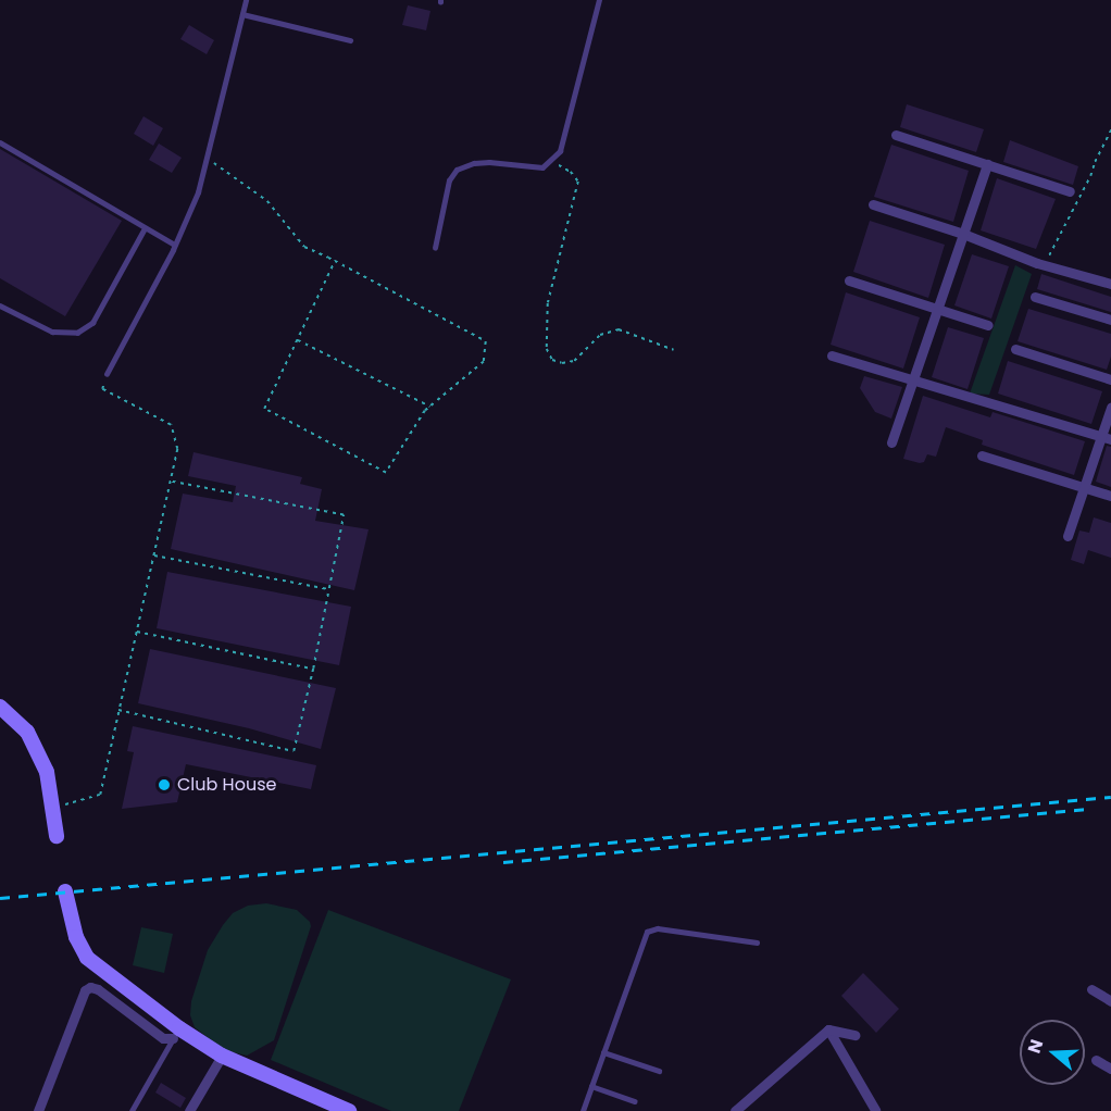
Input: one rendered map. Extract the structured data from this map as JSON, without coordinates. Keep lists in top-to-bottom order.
{
  "places": ["Club House"],
  "north": "left"
}
